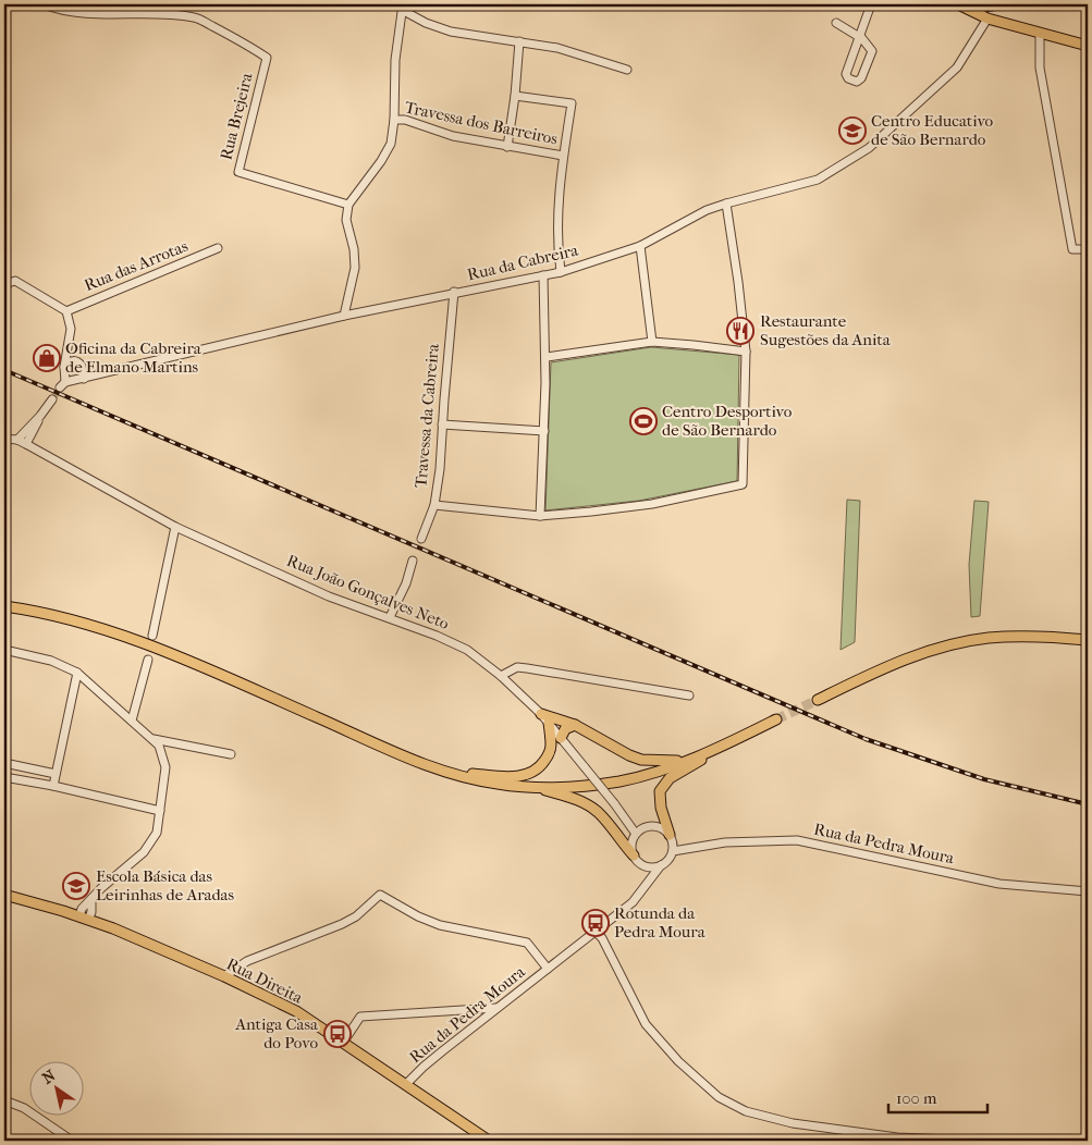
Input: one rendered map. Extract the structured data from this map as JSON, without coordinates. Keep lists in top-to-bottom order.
{
  "streets": {
    "main road": ["Rua Direita"],
    "street": [
      "Rua Brejeira",
      "Travessa dos Barreiros",
      "Rua da Cabreira",
      "Rua das Arrotas",
      "Travessa da Cabreira",
      "Rua João Gonçalves Neto",
      "Rua da Pedra Moura"
    ]
  },
  "crossings": [
    ["Rua da Cabreira", "Travessa da Cabreira"],
    ["Rua João Gonçalves Neto", "Rua da Pedra Moura"],
    ["Rua da Pedra Moura", "Rua Direita"]
  ],
  "places": {
    "school or university": ["Centro Educativo de São Bernardo", "Escola Básica das Leirinhas de Aradas"],
    "restaurant": ["Restaurante Sugestões da Anita"],
    "shop": ["Oficina da Cabreira de Elmano Martins"],
    "sports": ["Centro Desportivo de São Bernardo"],
    "bus stop": ["Rotunda da Pedra Moura", "Antiga Casa do Povo"]
  },
  "scale_bar": "100 m",
  "north": "top left"
}
